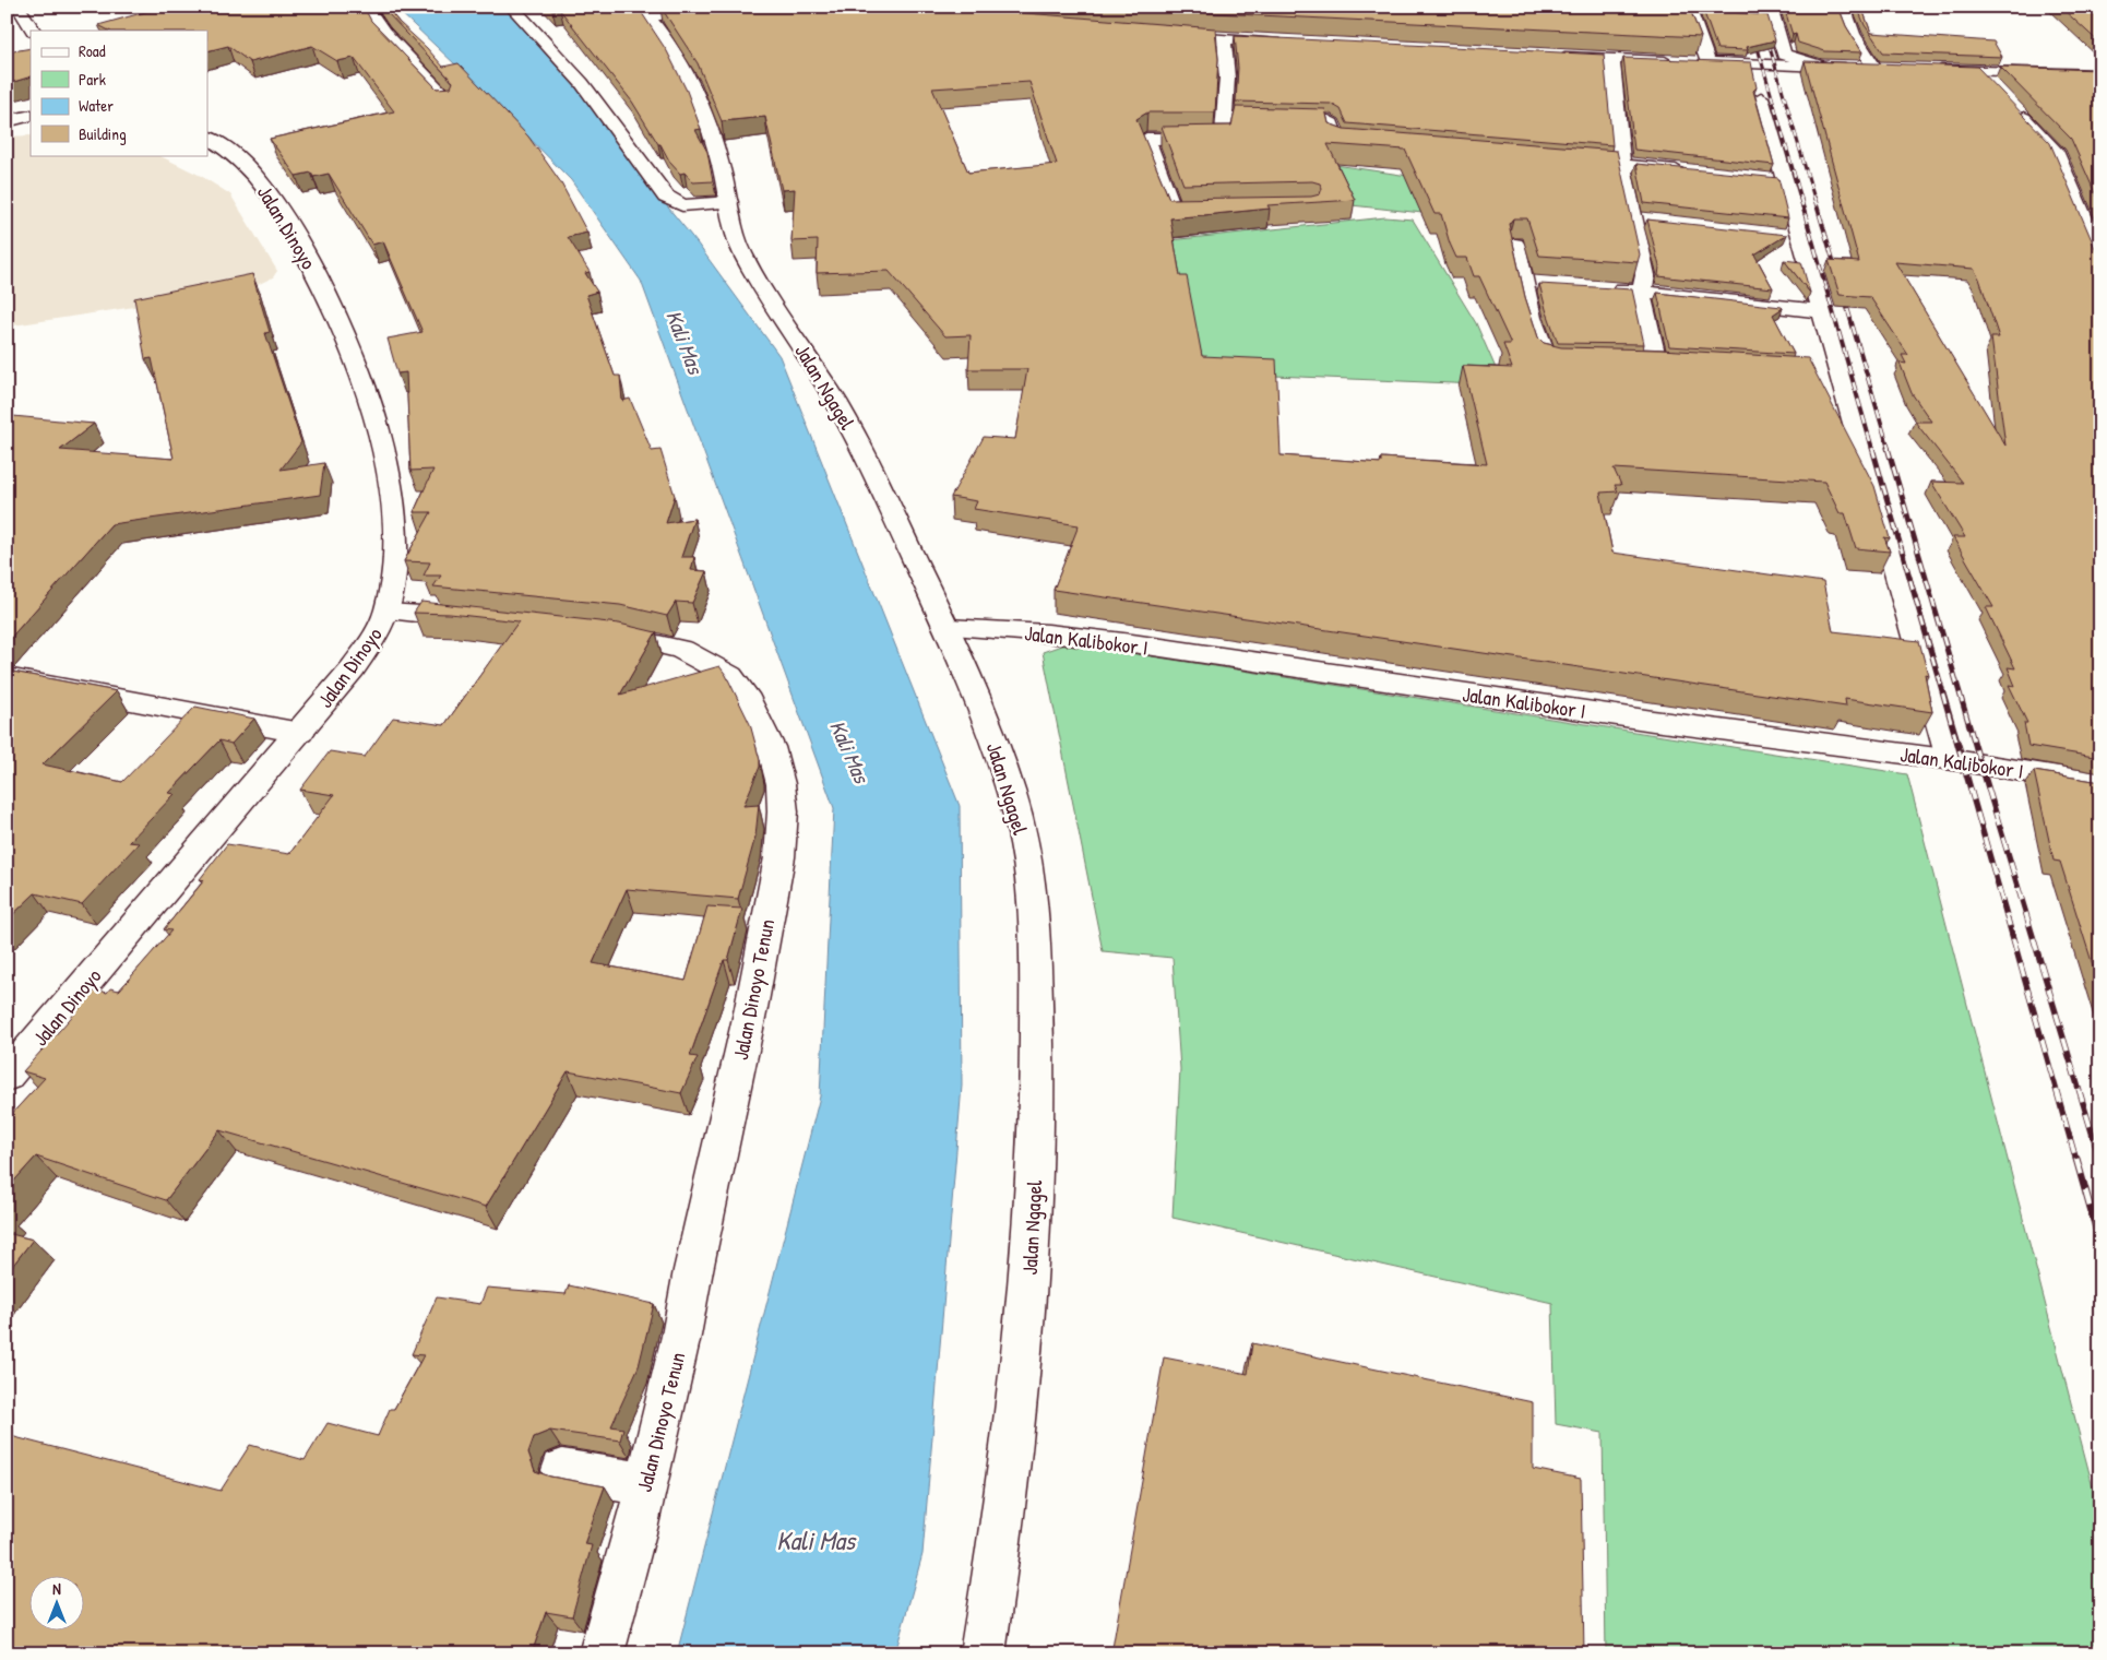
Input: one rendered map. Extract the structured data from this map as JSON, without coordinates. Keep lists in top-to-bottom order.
{
  "streets": {
    "main road": [
      "Jalan Dinoyo",
      "Jalan Ngagel",
      "Jalan Kalibokor I",
      "Jalan Dinoyo Tenun"
    ]
  },
  "crossings": [
    ["Jalan Ngagel", "Jalan Kalibokor I"]
  ],
  "water": ["Kali Mas"],
  "legend": [
    "Road",
    "Park",
    "Water",
    "Building"
  ],
  "north": "top"
}
